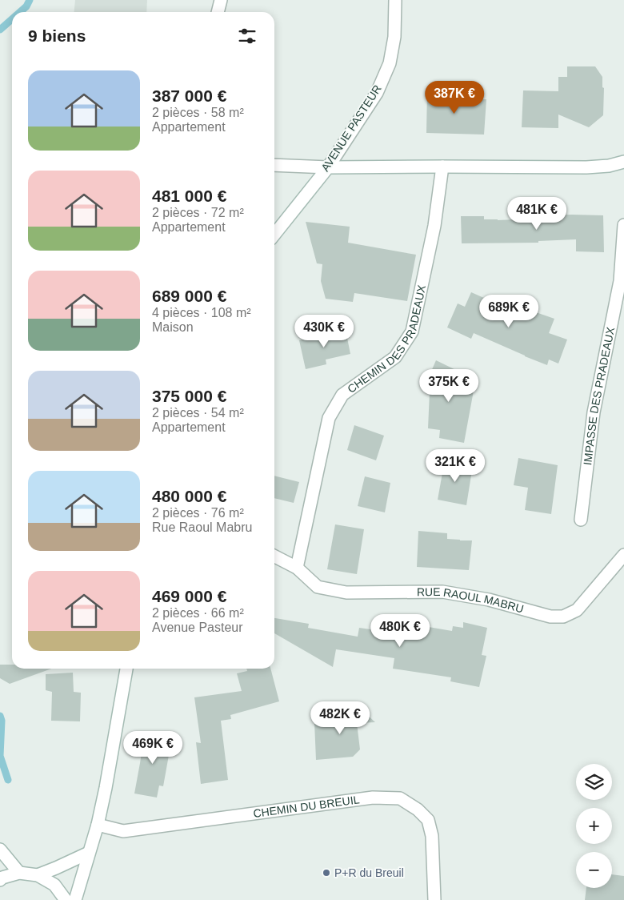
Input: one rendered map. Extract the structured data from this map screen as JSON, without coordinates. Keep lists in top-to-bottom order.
{
  "streets": {
    "street": [
      "AVENUE PASTEUR",
      "CHEMIN DES PRADEAUX",
      "IMPASSE DES PRADEAUX",
      "RUE RAOUL MABRU",
      "CHEMIN DU BREUIL"
    ]
  },
  "crossings": [
    ["CHEMIN DES PRADEAUX", "RUE RAOUL MABRU"]
  ],
  "places": ["P+R du Breuil"],
  "page": {
    "heading": "9 biens",
    "list": [
      {
        "name": "387 000 €",
        "note": "2 pièces · 58 m² · Appartement"
      },
      {
        "name": "481 000 €",
        "note": "2 pièces · 72 m² · Appartement"
      },
      {
        "name": "689 000 €",
        "note": "4 pièces · 108 m² · Maison"
      },
      {
        "name": "375 000 €",
        "note": "2 pièces · 54 m² · Appartement"
      },
      {
        "name": "480 000 €",
        "note": "2 pièces · 76 m² · Rue Raoul Mabru"
      },
      {
        "name": "469 000 €",
        "note": "2 pièces · 66 m² · Avenue Pasteur"
      }
    ],
    "price": [
      "387K €",
      "481K €",
      "689K €",
      "430K €",
      "375K €",
      "321K €",
      "480K €",
      "482K €",
      "469K €"
    ],
    "map_buttons": ["+", "−"]
  }
}
